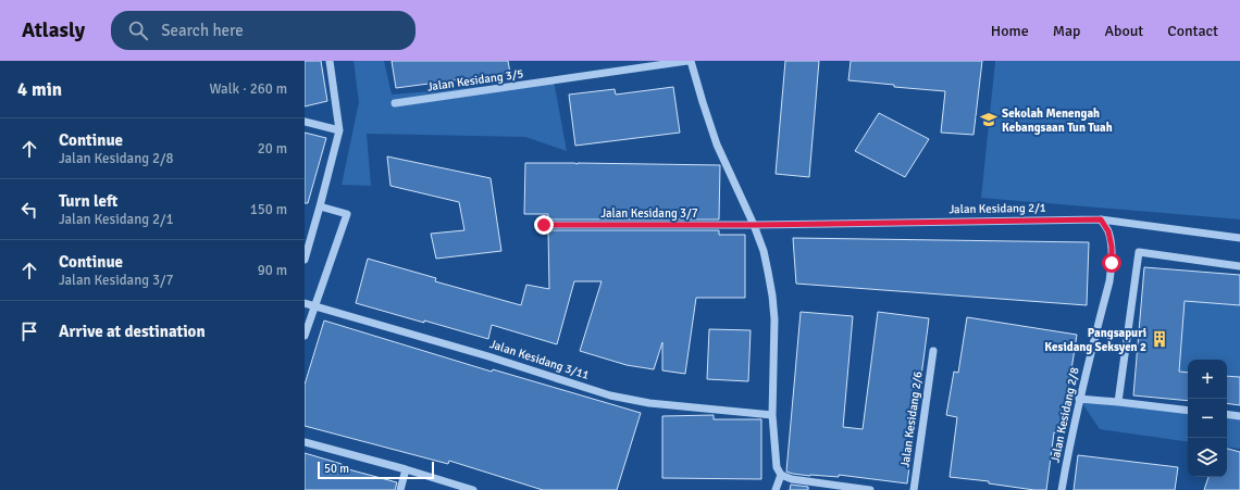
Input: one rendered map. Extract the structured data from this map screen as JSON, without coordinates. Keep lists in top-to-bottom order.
{
  "streets": {
    "street": [
      "Jalan Kesidang 3/5",
      "Jalan Kesidang 2/1",
      "Jalan Kesidang 3/7",
      "Jalan Kesidang 3/11",
      "Jalan Kesidang 2/8",
      "Jalan Kesidang 2/6"
    ]
  },
  "crossings": [
    ["Jalan Kesidang 2/1", "Jalan Kesidang 3/7"],
    ["Jalan Kesidang 2/1", "Jalan Kesidang 2/8"]
  ],
  "places": {
    "school or university": ["Sekolah Menengah Kebangsaan Tun Tuah"],
    "building": ["Pangsapuri Kesidang Seksyen 2"]
  },
  "scale_bar": "50 m",
  "page": {
    "header": "Atlasly",
    "search": "Search here",
    "nav": [
      "Home",
      "Map",
      "About",
      "Contact"
    ],
    "heading": ["4 min", "Walk · 260 m"],
    "list": [
      ["Continue", "Jalan Kesidang 2/8", "20 m"],
      ["Turn left", "Jalan Kesidang 2/1", "150 m"],
      ["Continue", "Jalan Kesidang 3/7", "90 m"],
      "Arrive at destination"
    ],
    "map_buttons": ["+", "−"],
    "scale": "50 m"
  }
}
